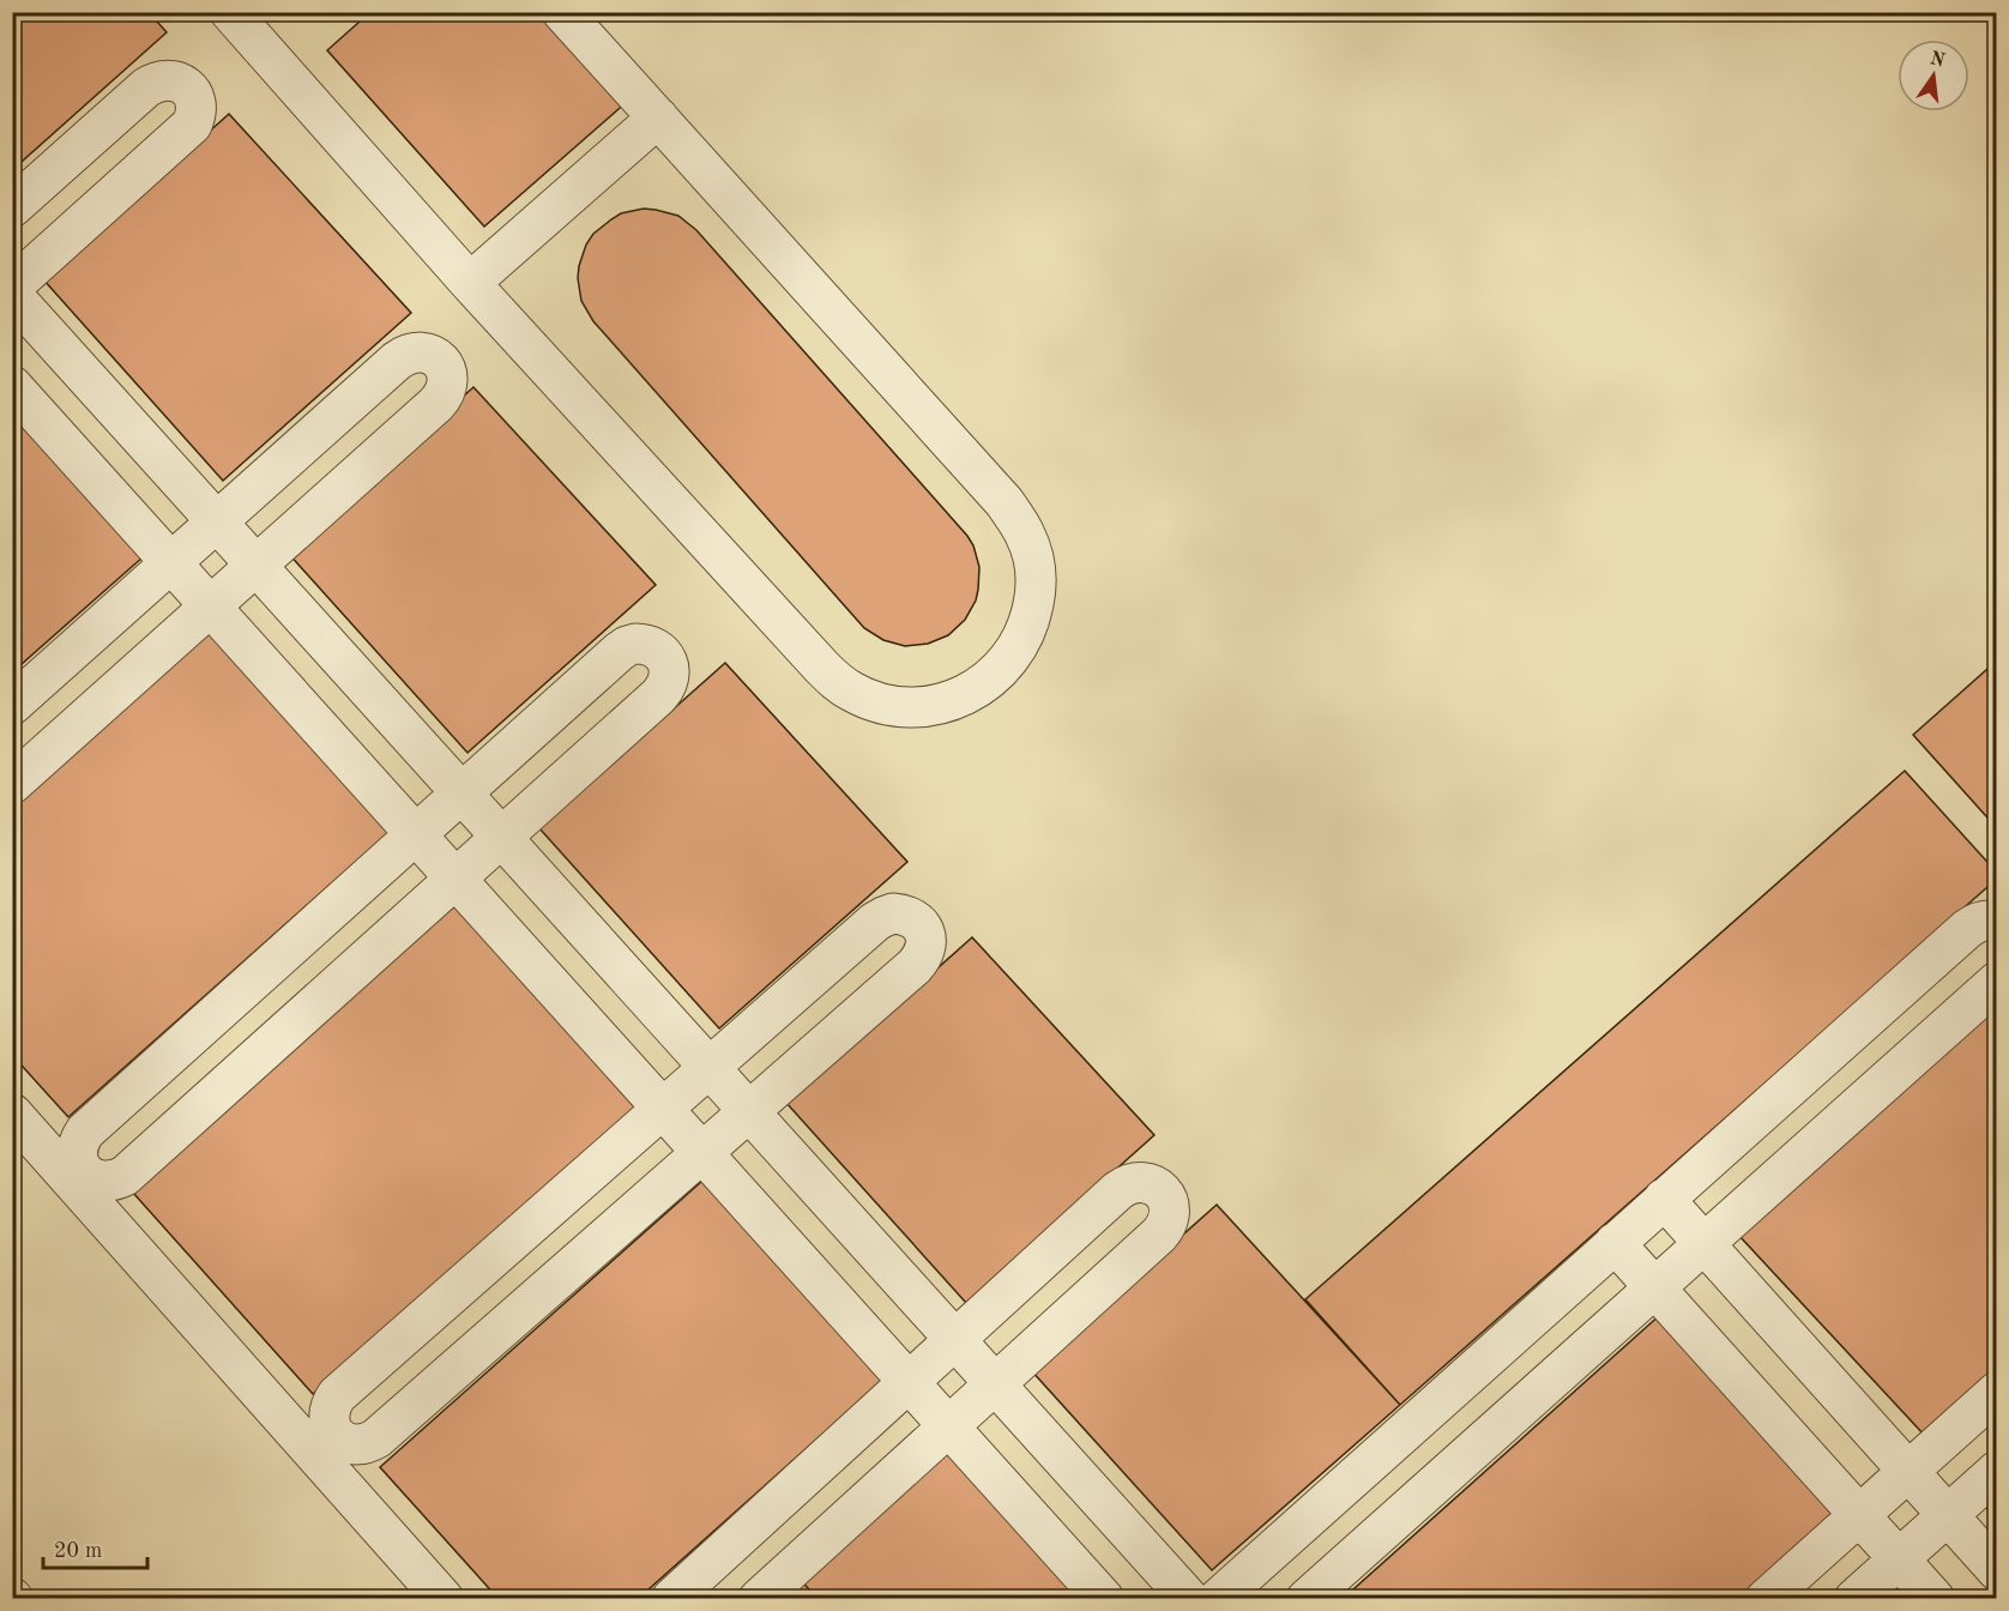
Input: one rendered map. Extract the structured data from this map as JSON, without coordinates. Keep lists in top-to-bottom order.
{
  "scale_bar": "20 m",
  "north": "top"
}
